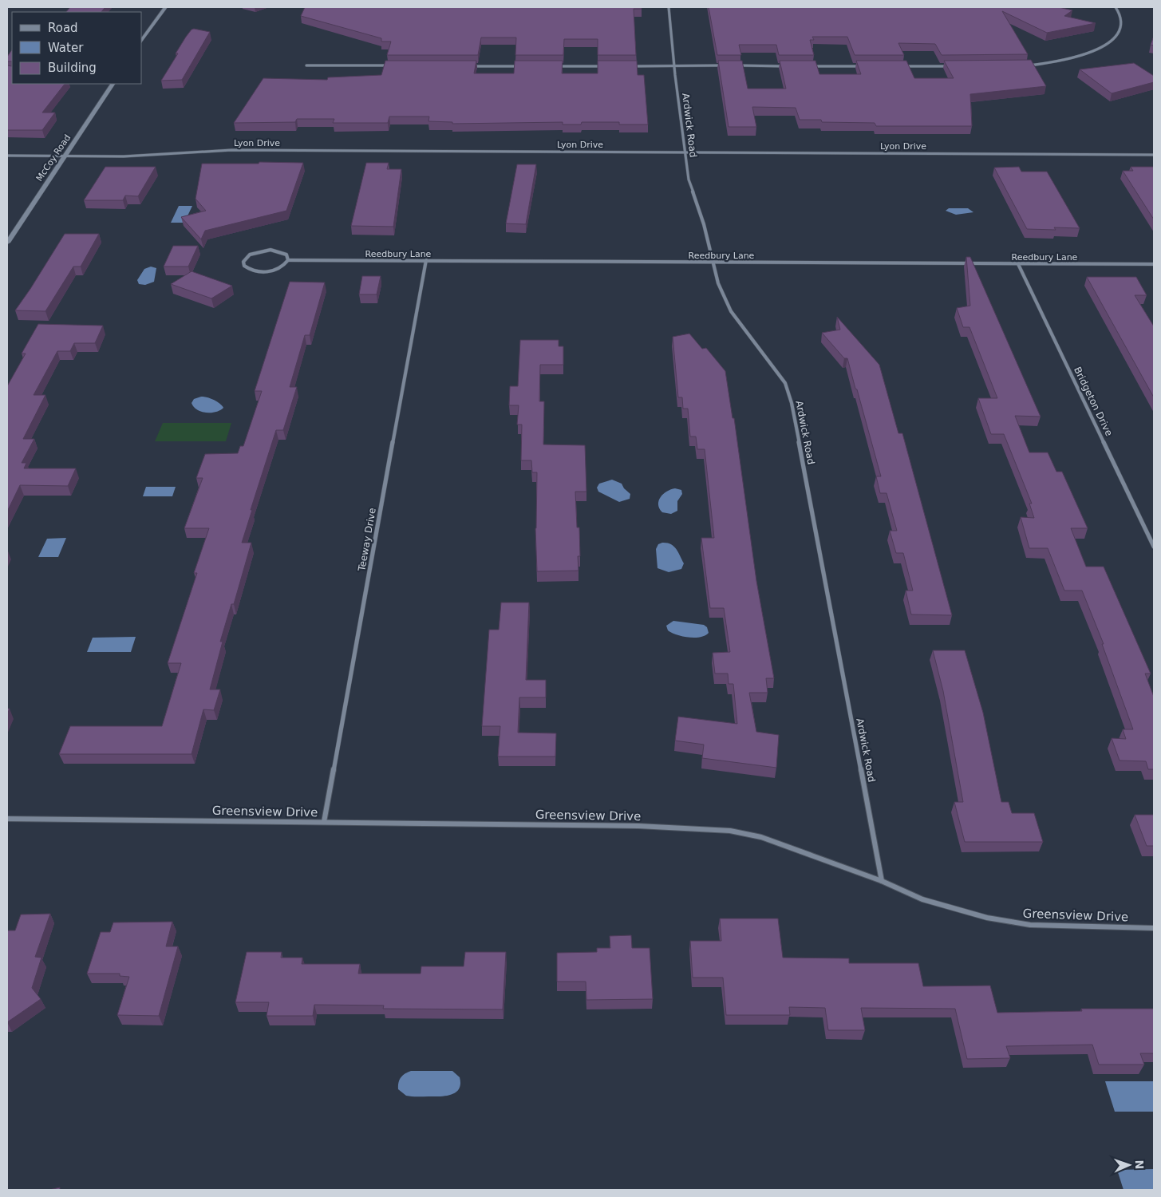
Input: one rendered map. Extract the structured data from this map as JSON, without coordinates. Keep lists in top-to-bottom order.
{
  "streets": {
    "main road": ["McCoy Road"],
    "street": [
      "Ardwick Road",
      "Lyon Drive",
      "Reedbury Lane",
      "Bridgeton Drive",
      "Teeway Drive",
      "Greensview Drive"
    ]
  },
  "crossings": [
    ["Ardwick Road", "Lyon Drive"],
    ["Ardwick Road", "Reedbury Lane"],
    ["Ardwick Road", "Greensview Drive"],
    ["Lyon Drive", "McCoy Road"],
    ["Reedbury Lane", "Bridgeton Drive"],
    ["Reedbury Lane", "Teeway Drive"],
    ["Teeway Drive", "Greensview Drive"]
  ],
  "legend": ["Road", "Water", "Building"],
  "north": "right"
}
